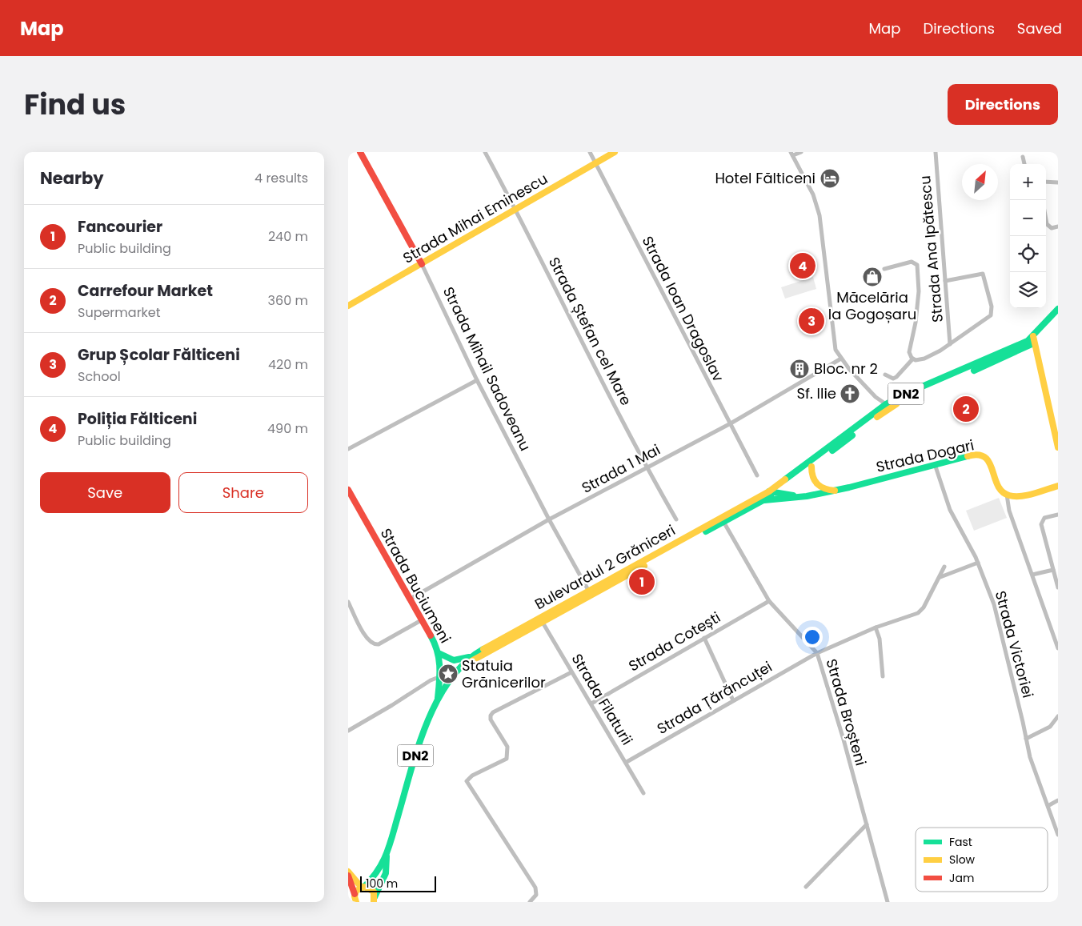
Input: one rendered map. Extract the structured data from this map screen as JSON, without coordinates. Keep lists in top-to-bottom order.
{
  "streets": {
    "main road": [
      "Strada Mihai Eminescu",
      "Strada Mihail Sadoveanu",
      "DN2",
      "Strada Dogari",
      "Bulevardul 2 Grăniceri",
      "Strada Buciumeni"
    ],
    "street": [
      "Strada Ana Ipătescu",
      "Strada Ioan Dragoslav",
      "Strada Ștefan cel Mare",
      "Strada 1 Mai",
      "Strada Cotești",
      "Strada Victoriei",
      "Strada Țărăncuței",
      "Strada Filaturii",
      "Strada Broșteni"
    ]
  },
  "crossings": [
    ["Strada Mihai Eminescu", "Strada Ioan Dragoslav"],
    ["Strada Mihai Eminescu", "Strada Ștefan cel Mare"],
    ["Strada Mihai Eminescu", "Strada Mihail Sadoveanu"],
    ["Strada Ioan Dragoslav", "Strada 1 Mai"],
    ["Strada Ștefan cel Mare", "Strada 1 Mai"],
    ["Strada Mihail Sadoveanu", "Strada 1 Mai"],
    ["Strada Mihail Sadoveanu", "Bulevardul 2 Grăniceri"],
    ["DN2", "Strada Dogari"],
    ["DN2", "Bulevardul 2 Grăniceri"],
    ["Strada Dogari", "Bulevardul 2 Grăniceri"],
    ["Strada Dogari", "Strada Victoriei"],
    ["Strada 1 Mai", "Strada Buciumeni"],
    ["Bulevardul 2 Grăniceri", "Strada Buciumeni"],
    ["Bulevardul 2 Grăniceri", "Strada Filaturii"],
    ["Bulevardul 2 Grăniceri", "Strada Broșteni"],
    ["Strada Cotești", "Strada Filaturii"],
    ["Strada Cotești", "Strada Broșteni"],
    ["Strada Țărăncuței", "Strada Filaturii"],
    ["Strada Țărăncuței", "Strada Broșteni"]
  ],
  "places": {
    "hotel": ["Hotel Fălticeni"],
    "shop": ["Măcelăria la Gogoșaru"],
    "building": ["Bloc. nr 2"],
    "church": ["Sf. Ilie"],
    "place": ["Statuia Grănicerilor"]
  },
  "legend": ["Fast", "Slow", "Jam"],
  "scale_bar": "100 m",
  "north": "top right",
  "page": {
    "header": "Map",
    "nav": ["Map", "Directions", "Saved"],
    "title": "Find us",
    "buttons": [
      "Directions",
      ["Save", "Share"]
    ],
    "heading": ["Nearby", "4 results"],
    "map_buttons": ["+", "−"],
    "list": [
      {
        "mark": "1",
        "name": "Fancourier",
        "note": "Public building",
        "value": "240 m"
      },
      {
        "mark": "2",
        "name": "Carrefour Market",
        "note": "Supermarket",
        "value": "360 m"
      },
      {
        "mark": "3",
        "name": "Grup Școlar Fălticeni",
        "note": "School",
        "value": "420 m"
      },
      {
        "mark": "4",
        "name": "Poliția Fălticeni",
        "note": "Public building",
        "value": "490 m"
      }
    ],
    "pins": [
      "4",
      "3",
      "2",
      "1"
    ],
    "scale": "100 m"
  }
}
